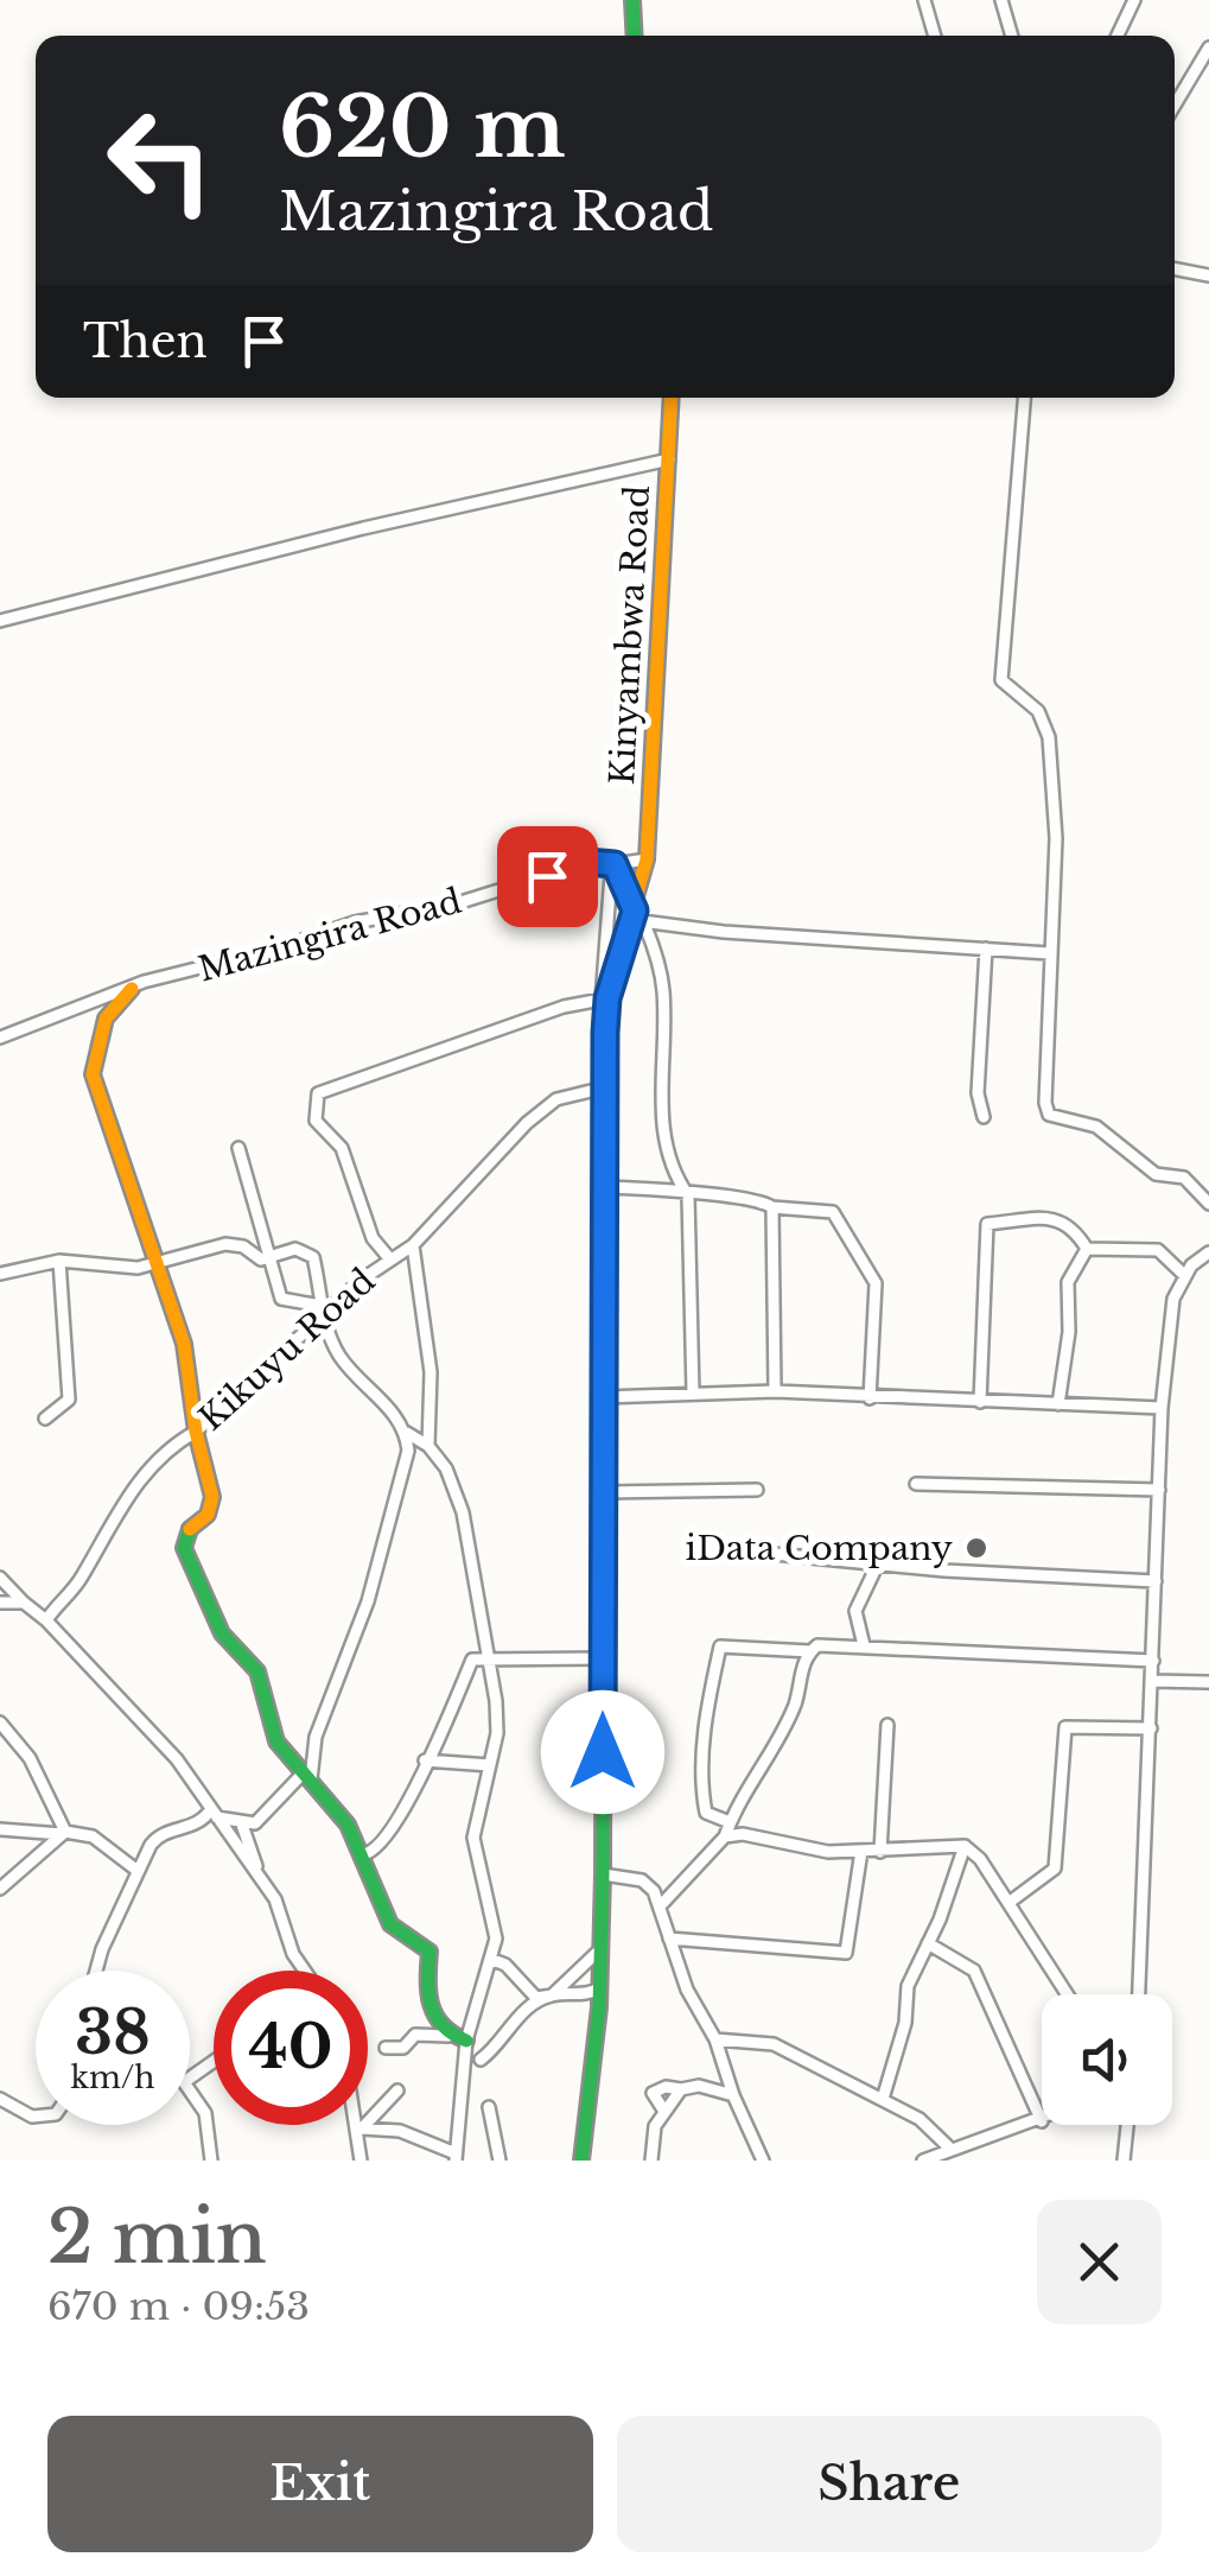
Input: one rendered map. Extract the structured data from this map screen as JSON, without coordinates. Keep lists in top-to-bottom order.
{
  "streets": {
    "street": ["Kinyambwa Road", "Mazingira Road", "Kikuyu Road"]
  },
  "crossings": [
    ["Kinyambwa Road", "Mazingira Road"],
    ["Kinyambwa Road", "Kikuyu Road"]
  ],
  "places": ["iData Company"],
  "page": {
    "turn": ["620 m", "Mazingira Road"],
    "then": "Then",
    "speed": "38 km/h",
    "limit": "40",
    "heading": ["2 min", "670 m · 09:53"],
    "buttons": ["Exit", "Share"]
  }
}
